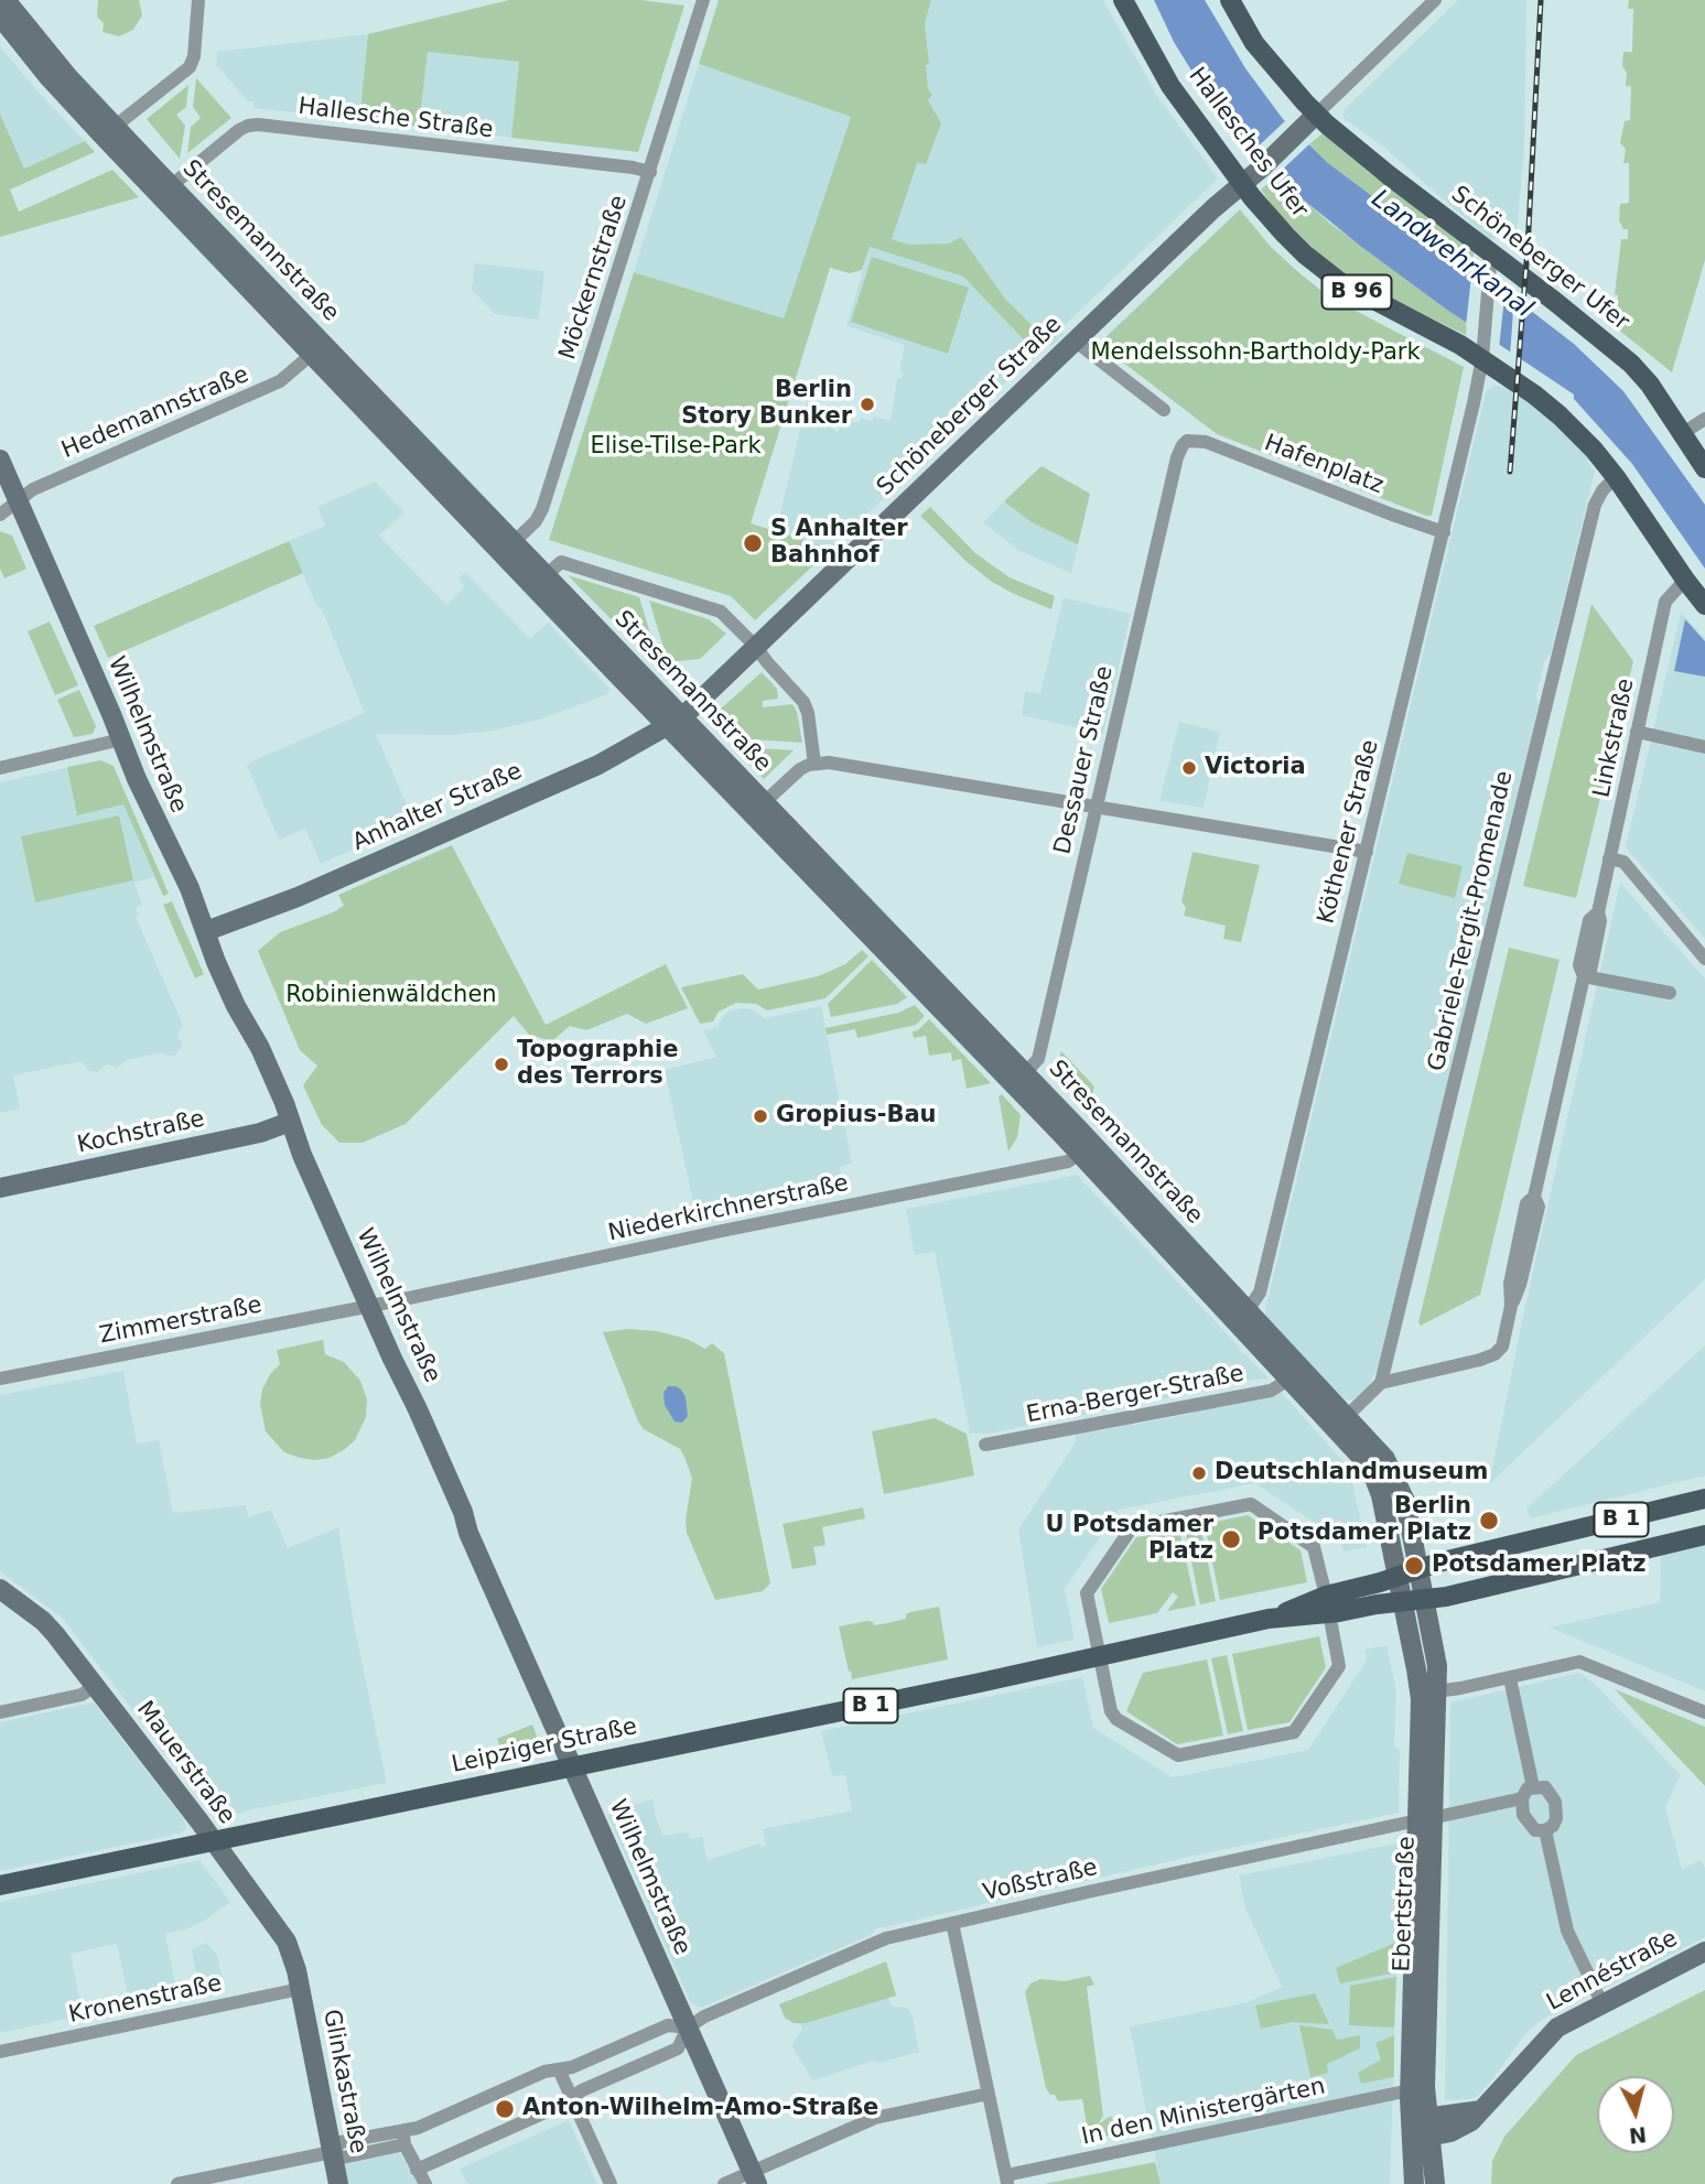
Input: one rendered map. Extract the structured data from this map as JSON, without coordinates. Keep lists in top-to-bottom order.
{
  "streets": {
    "main road": [
      "Hallesches Ufer",
      "Stresemannstraße",
      "Schöneberger Ufer",
      "B 96",
      "Schöneberger Straße",
      "Wilhelmstraße",
      "Anhalter Straße",
      "Kochstraße",
      "B 1",
      "Leipziger Straße",
      "Mauerstraße",
      "Ebertstraße",
      "Lennéstraße",
      "Glinkastraße"
    ],
    "street": [
      "Hallesche Straße",
      "Möckernstraße",
      "Hedemannstraße",
      "Hafenplatz",
      "Linkstraße",
      "Dessauer Straße",
      "Köthener Straße",
      "Gabriele-Tergit-Promenade",
      "Niederkirchnerstraße",
      "Zimmerstraße",
      "Erna-Berger-Straße",
      "Voßstraße",
      "Kronenstraße",
      "In den Ministergärten"
    ]
  },
  "crossings": [
    ["Hallesche Straße", "Stresemannstraße"],
    ["Hallesche Straße", "Möckernstraße"],
    ["Hallesches Ufer", "B 96"],
    ["Hallesches Ufer", "Schöneberger Straße"],
    ["Hallesches Ufer", "Köthener Straße"],
    ["Stresemannstraße", "Möckernstraße"],
    ["Stresemannstraße", "Schöneberger Straße"],
    ["Stresemannstraße", "Hedemannstraße"],
    ["Stresemannstraße", "Dessauer Straße"],
    ["Stresemannstraße", "Anhalter Straße"],
    ["Stresemannstraße", "Köthener Straße"],
    ["Stresemannstraße", "Niederkirchnerstraße"],
    ["Stresemannstraße", "Erna-Berger-Straße"],
    ["Schöneberger Ufer", "Schöneberger Straße"],
    ["Schöneberger Ufer", "Köthener Straße"],
    ["B 96", "Linkstraße"],
    ["B 96", "Köthener Straße"],
    ["B 96", "Gabriele-Tergit-Promenade"],
    ["Schöneberger Straße", "Anhalter Straße"],
    ["Hedemannstraße", "Wilhelmstraße"],
    ["Hafenplatz", "Dessauer Straße"],
    ["Hafenplatz", "Köthener Straße"],
    ["Wilhelmstraße", "Anhalter Straße"],
    ["Wilhelmstraße", "Kochstraße"],
    ["Wilhelmstraße", "Niederkirchnerstraße"],
    ["Wilhelmstraße", "Zimmerstraße"],
    ["Wilhelmstraße", "Leipziger Straße"],
    ["Wilhelmstraße", "Voßstraße"],
    ["Linkstraße", "Gabriele-Tergit-Promenade"],
    ["Niederkirchnerstraße", "Zimmerstraße"],
    ["B 1", "Leipziger Straße"],
    ["Leipziger Straße", "Mauerstraße"],
    ["Mauerstraße", "Kronenstraße"],
    ["Mauerstraße", "Glinkastraße"],
    ["Voßstraße", "Ebertstraße"],
    ["Ebertstraße", "Lennéstraße"],
    ["Ebertstraße", "In den Ministergärten"],
    ["Kronenstraße", "Glinkastraße"]
  ],
  "water": ["Landwehrkanal"],
  "parks": ["Mendelssohn-Bartholdy-Park", "Elise-Tilse-Park", "Robinienwäldchen"],
  "places": [
    "Berlin Story Bunker",
    "S Anhalter Bahnhof",
    "Victoria",
    "Topographie des Terrors",
    "Gropius-Bau",
    "Deutschlandmuseum",
    "Berlin Potsdamer Platz",
    "U Potsdamer Platz",
    "Potsdamer Platz",
    "Anton-Wilhelm-Amo-Straße"
  ],
  "north": "bottom"
}
